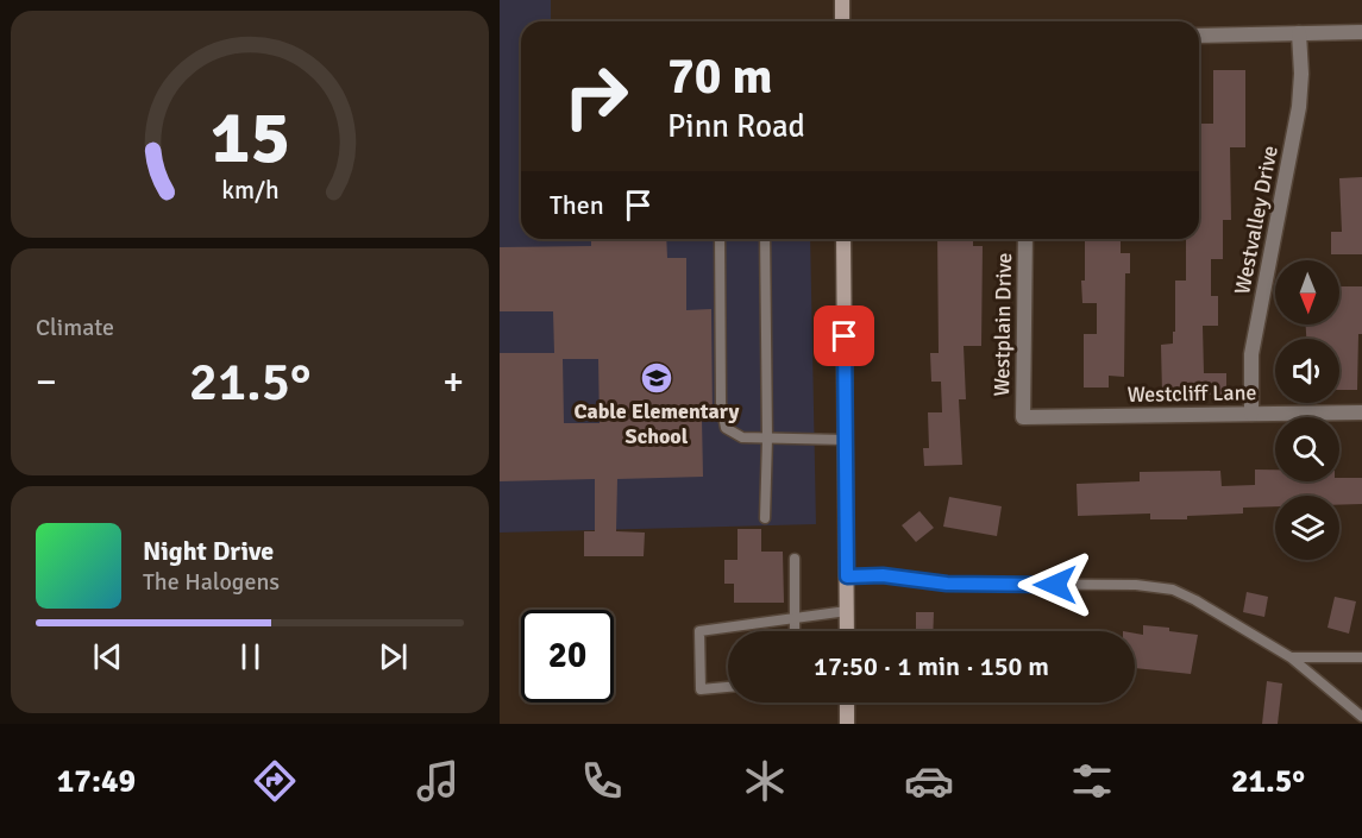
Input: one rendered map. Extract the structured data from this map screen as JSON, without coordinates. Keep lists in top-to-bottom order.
{
  "streets": {
    "street": ["Westvalley Drive", "Westplain Drive", "Westcliff Lane"]
  },
  "crossings": [
    ["Westvalley Drive", "Westcliff Lane"],
    ["Westplain Drive", "Westcliff Lane"]
  ],
  "places": {
    "school or university": ["Cable Elementary School"]
  },
  "north": "bottom",
  "page": {
    "turn": ["70 m", "Pinn Road"],
    "then": "Then",
    "tile": "Climate",
    "heat": ["−", "21.5°", "+"],
    "song": ["Night Drive", "The Halogens"],
    "limit": "20",
    "trip": "17:50 · 1 min · 150 m",
    "tabs": ["17:49", "21.5°"],
    "gauge": ["15", "km/h"]
  }
}
